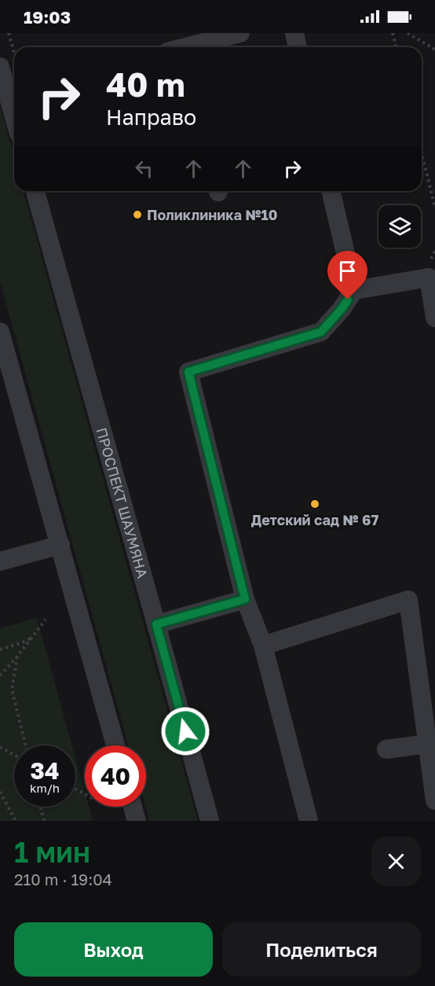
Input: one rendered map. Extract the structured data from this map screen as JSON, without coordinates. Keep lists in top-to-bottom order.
{
  "streets": {
    "street": ["ПРОСПЕКТ ШАУМЯНА"]
  },
  "places": ["Поликлиника №10", "Детский сад № 67"],
  "page": {
    "status": "19:03",
    "turn": ["40 m", "Направо"],
    "speed": "34 km/h",
    "limit": "40",
    "heading": ["1 мин", "210 m · 19:04"],
    "buttons": ["Выход", "Поделиться"]
  }
}
